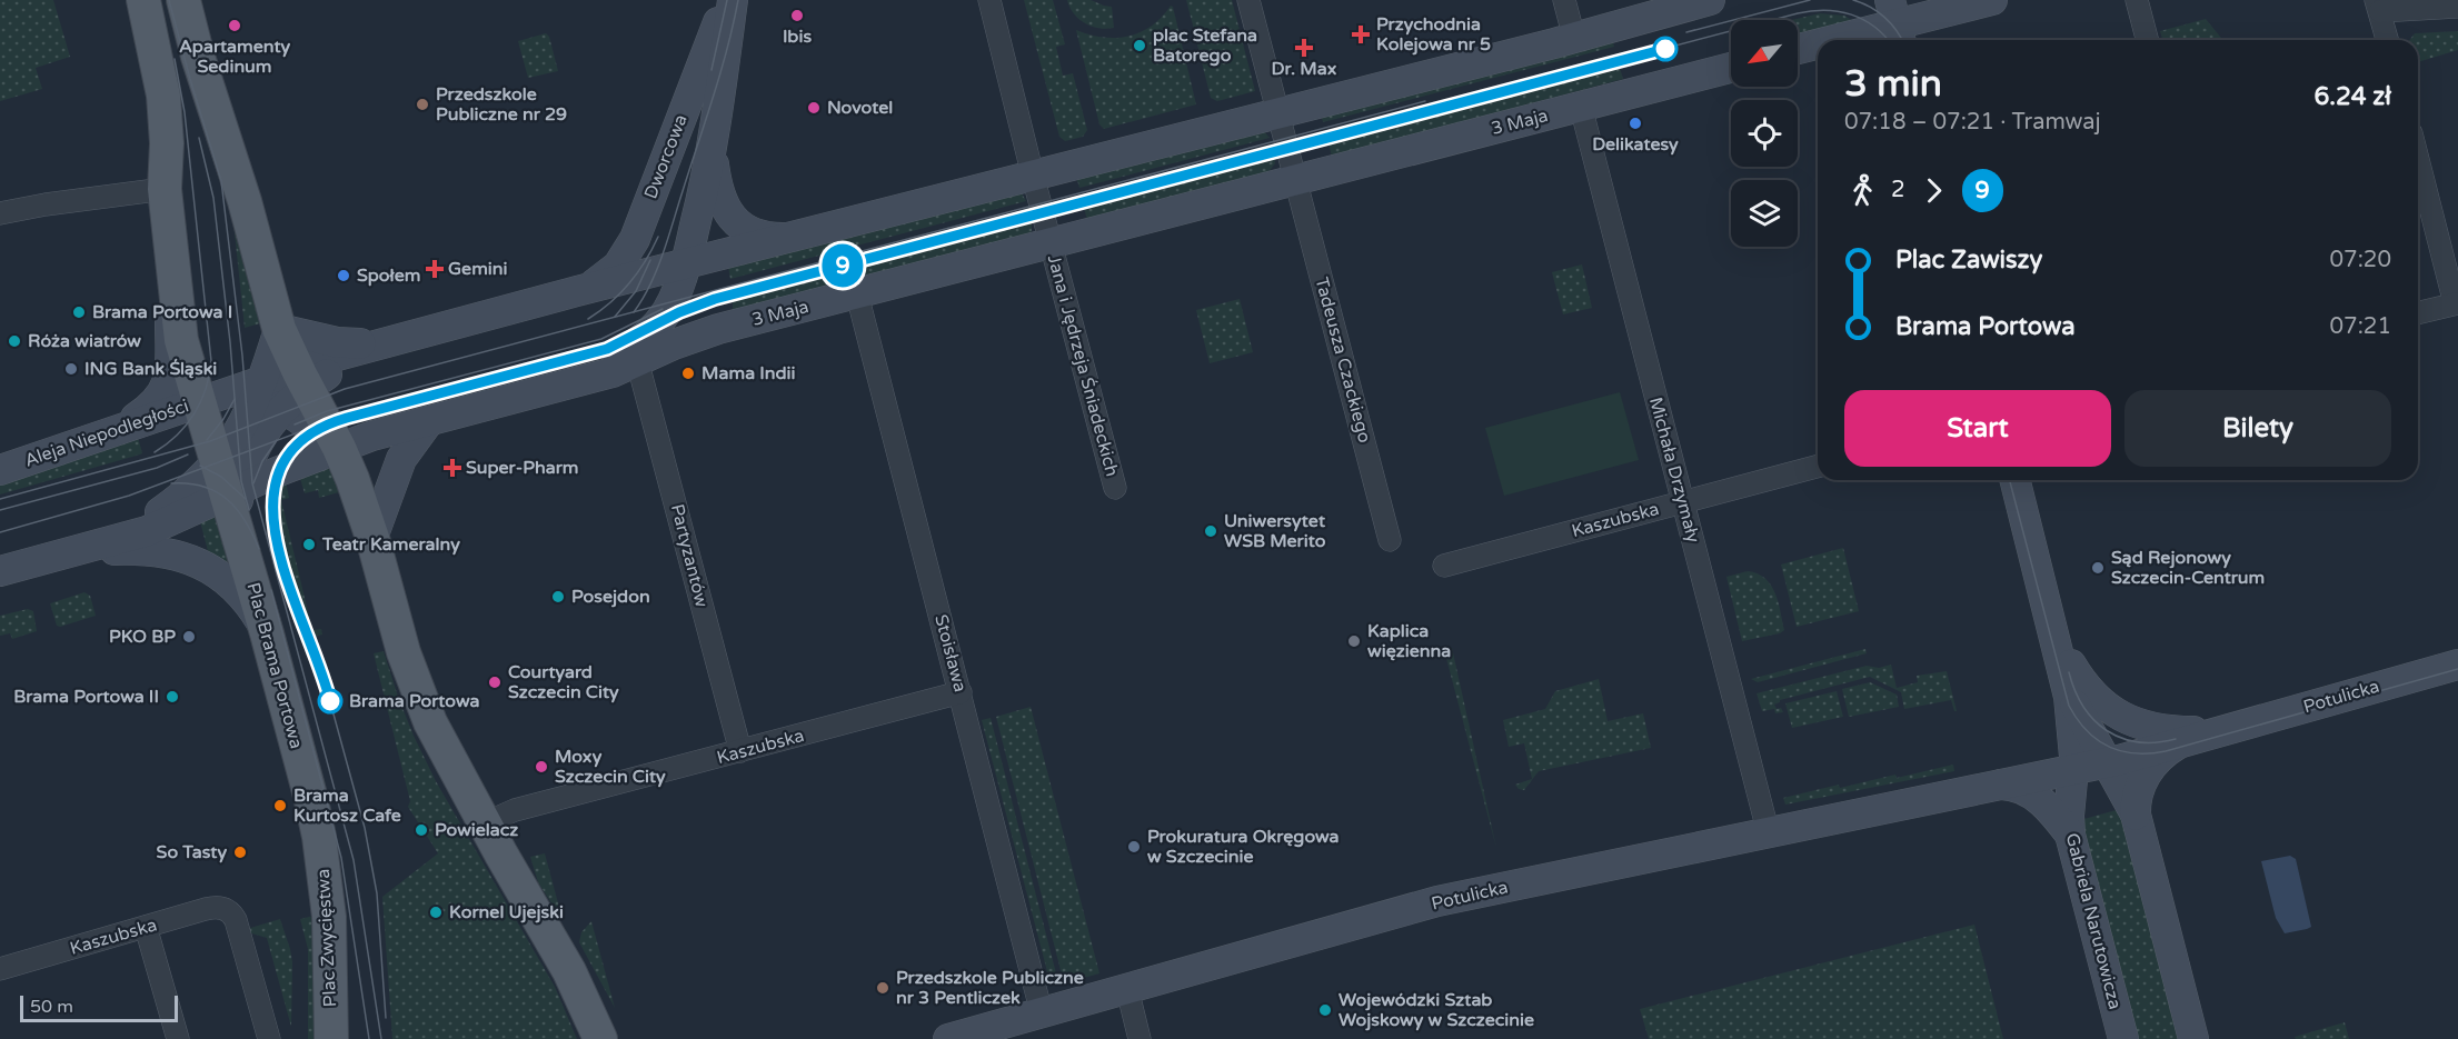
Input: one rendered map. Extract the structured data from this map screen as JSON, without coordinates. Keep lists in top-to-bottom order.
{
  "streets": {
    "main road": ["Aleja Niepodległości", "Plac Brama Portowa", "Plac Zwycięstwa"],
    "street": [
      "3 Maja",
      "Dworcowa",
      "Tadeusza Czackiego",
      "Jana i Jędrzeja Śniadeckich",
      "Michała Drzymały",
      "Kaszubska",
      "Partyzantów",
      "Stoisława",
      "Potulicka",
      "Gabriela Narutowicza"
    ]
  },
  "crossings": [
    ["3 Maja", "Dworcowa"],
    ["3 Maja", "Tadeusza Czackiego"],
    ["3 Maja", "Jana i Jędrzeja Śniadeckich"],
    ["3 Maja", "Michała Drzymały"],
    ["3 Maja", "Partyzantów"],
    ["3 Maja", "Stoisława"],
    ["Aleja Niepodległości", "Plac Brama Portowa"],
    ["Michała Drzymały", "Kaszubska"],
    ["Michała Drzymały", "Potulicka"],
    ["Kaszubska", "Partyzantów"],
    ["Kaszubska", "Stoisława"],
    ["Stoisława", "Potulicka"],
    ["Plac Brama Portowa", "Plac Zwycięstwa"],
    ["Potulicka", "Gabriela Narutowicza"]
  ],
  "places": {
    "other": [
      "Ibis",
      "Apartamenty Sedinum",
      "plac Stefana Batorego",
      "Przedszkole Publiczne nr 29",
      "Novotel",
      "Delikatesy",
      "Społem",
      "Brama Portowa I",
      "Róża wiatrów",
      "ING Bank Śląski",
      "Mama Indii",
      "Uniwersytet WSB Merito",
      "Teatr Kameralny",
      "Sąd Rejonowy Szczecin-Centrum",
      "Posejdon",
      "PKO BP",
      "Kaplica więzienna",
      "Courtyard Szczecin City",
      "Brama Portowa II",
      "Brama Portowa",
      "Moxy Szczecin City",
      "Brama Kurtosz Cafe",
      "Powielacz",
      "Prokuratura Okręgowa w Szczecinie",
      "So Tasty",
      "Kornel Ujejski",
      "Przedszkole Publiczne nr 3 Pentliczek",
      "Wojewódzki Sztab Wojskowy w Szczecinie"
    ],
    "health": [
      "Przychodnia Kolejowa nr 5",
      "Dr. Max",
      "Gemini",
      "Super-Pharm"
    ]
  },
  "lines": ["tram line 9"],
  "scale_bar": "50 m",
  "north": "bottom left",
  "page": {
    "on_map": "9",
    "heading": ["3 min", "07:18 – 07:21 · Tramwaj", "6.24 zł"],
    "legs": ["2", "9"],
    "list": [
      {
        "name": "Plac Zawiszy",
        "value": "07:20"
      },
      {
        "name": "Brama Portowa",
        "value": "07:21"
      }
    ],
    "buttons": ["Start", "Bilety"],
    "scale": "50 m"
  }
}
